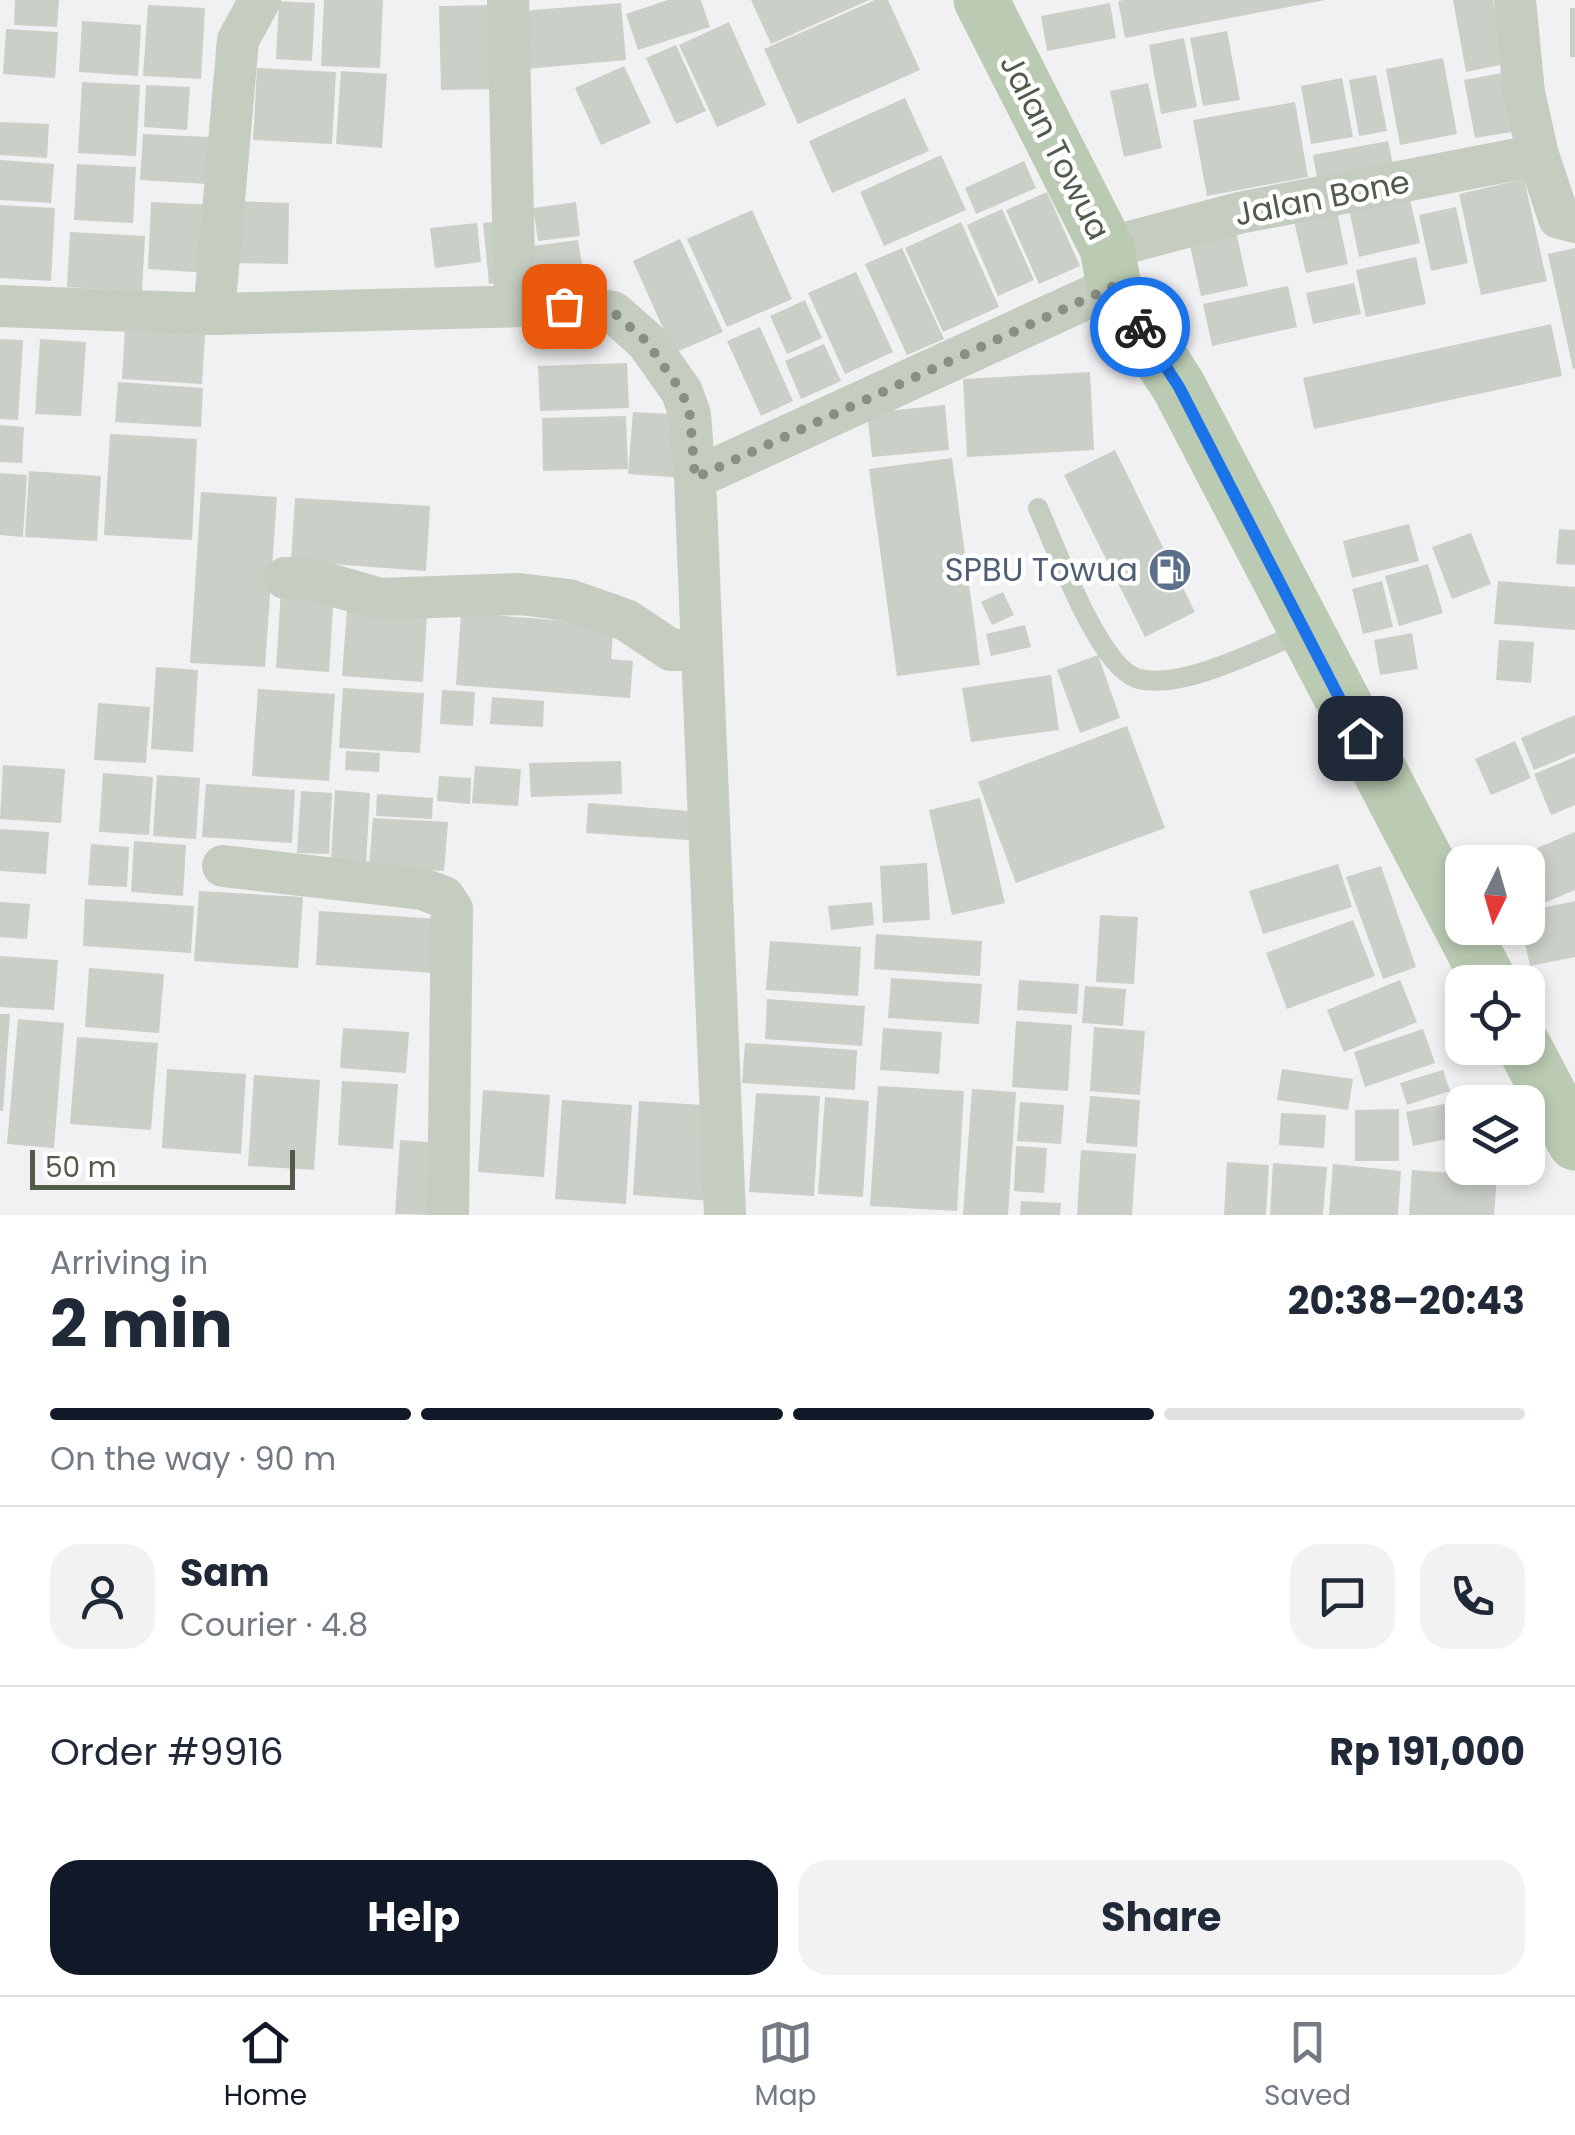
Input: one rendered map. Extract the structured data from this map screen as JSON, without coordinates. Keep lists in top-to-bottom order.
{
  "streets": {
    "main road": ["Jalan Towua"],
    "street": ["Jalan Bone"]
  },
  "crossings": [
    ["Jalan Towua", "Jalan Bone"]
  ],
  "places": {
    "fuel station": ["SPBU Towua"]
  },
  "scale_bar": "50 m",
  "north": "bottom",
  "page": {
    "scale": "50 m",
    "heading": ["2 min", "Arriving in", "20:38–20:43"],
    "panel": [
      "Sam",
      "Courier · 4.8",
      "Order #9916",
      "Rp 191,000"
    ],
    "bar": "On the way · 90 m",
    "buttons": ["Help", "Share"],
    "tabs": ["Home", "Map", "Saved"]
  }
}
